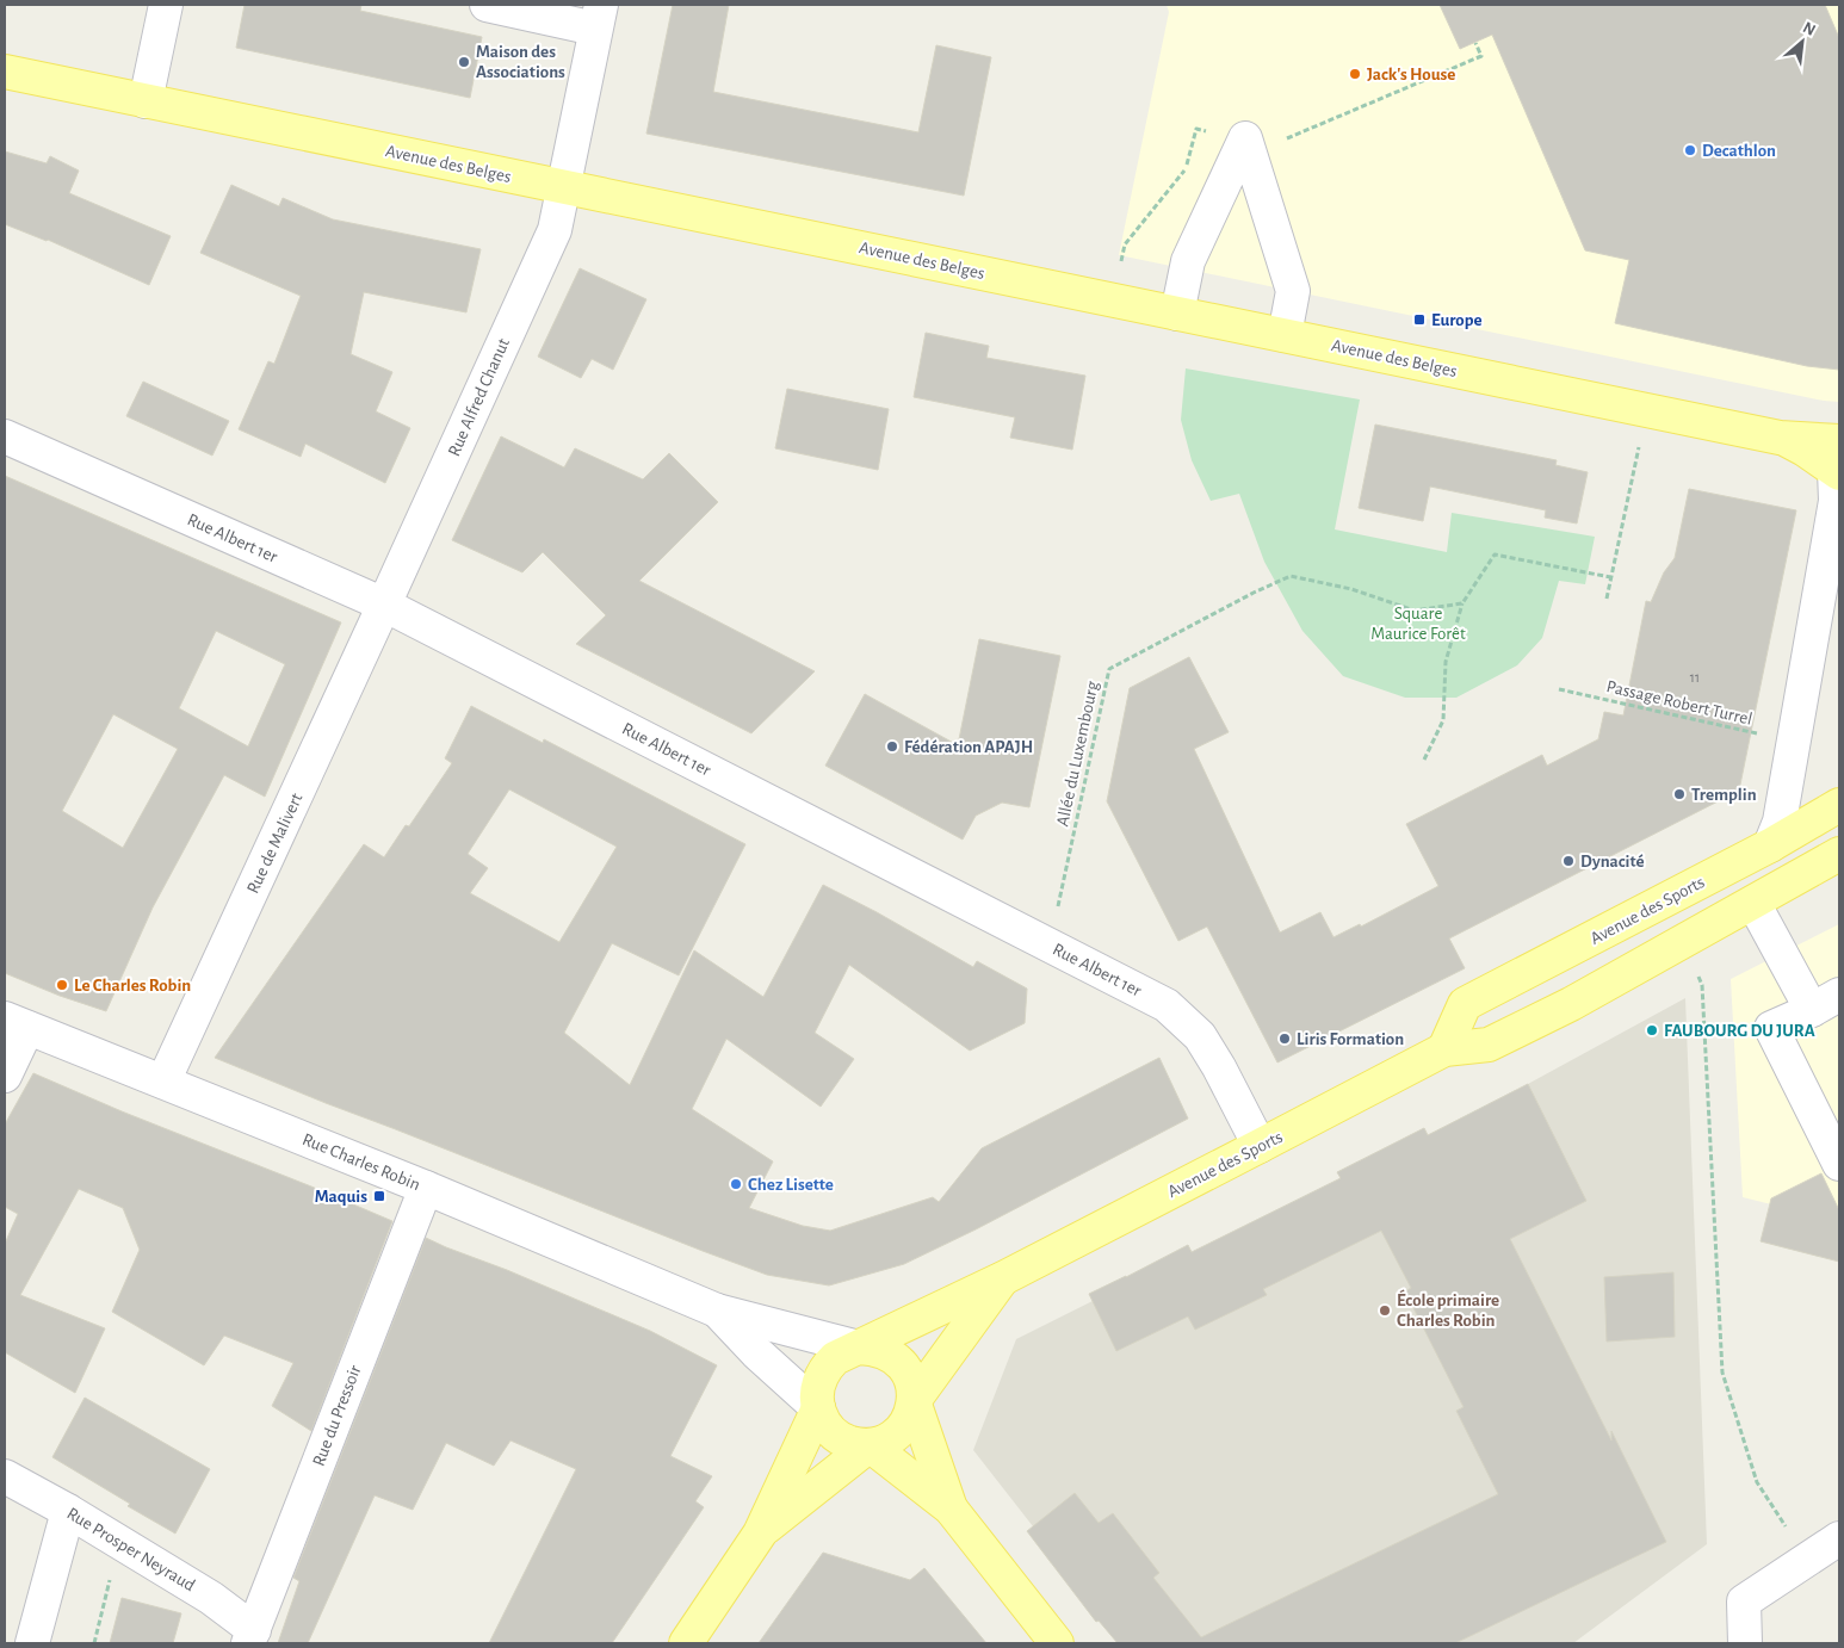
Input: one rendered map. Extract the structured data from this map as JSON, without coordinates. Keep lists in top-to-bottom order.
{
  "streets": {
    "main road": ["Avenue des Belges", "Avenue des Sports"],
    "street": [
      "Rue Alfred Chanut",
      "Rue Albert 1er",
      "Rue de Malivert",
      "Rue Charles Robin",
      "Rue du Pressoir",
      "Rue Prosper Neyraud"
    ],
    "path": ["Passage Robert Turrel", "Allée du Luxembourg"]
  },
  "crossings": [
    ["Avenue des Belges", "Rue Alfred Chanut"],
    ["Rue Alfred Chanut", "Rue Albert 1er"],
    ["Rue Alfred Chanut", "Rue de Malivert"],
    ["Rue Albert 1er", "Allée du Luxembourg"],
    ["Rue Albert 1er", "Rue de Malivert"],
    ["Rue Albert 1er", "Avenue des Sports"],
    ["Rue de Malivert", "Rue Charles Robin"],
    ["Avenue des Sports", "Rue Charles Robin"],
    ["Rue Charles Robin", "Rue du Pressoir"],
    ["Rue du Pressoir", "Rue Prosper Neyraud"]
  ],
  "parks": ["Square Maurice Forêt"],
  "places": {
    "other": [
      "Maison des Associations",
      "Jack's House",
      "Decathlon",
      "Fédération APAJH",
      "Tremplin",
      "Dynacité",
      "Le Charles Robin",
      "FAUBOURG DU JURA",
      "Liris Formation",
      "Chez Lisette",
      "École primaire Charles Robin"
    ],
    "transit": ["Europe", "Maquis"]
  },
  "house_numbers": ["11"],
  "north": "top right"
}
